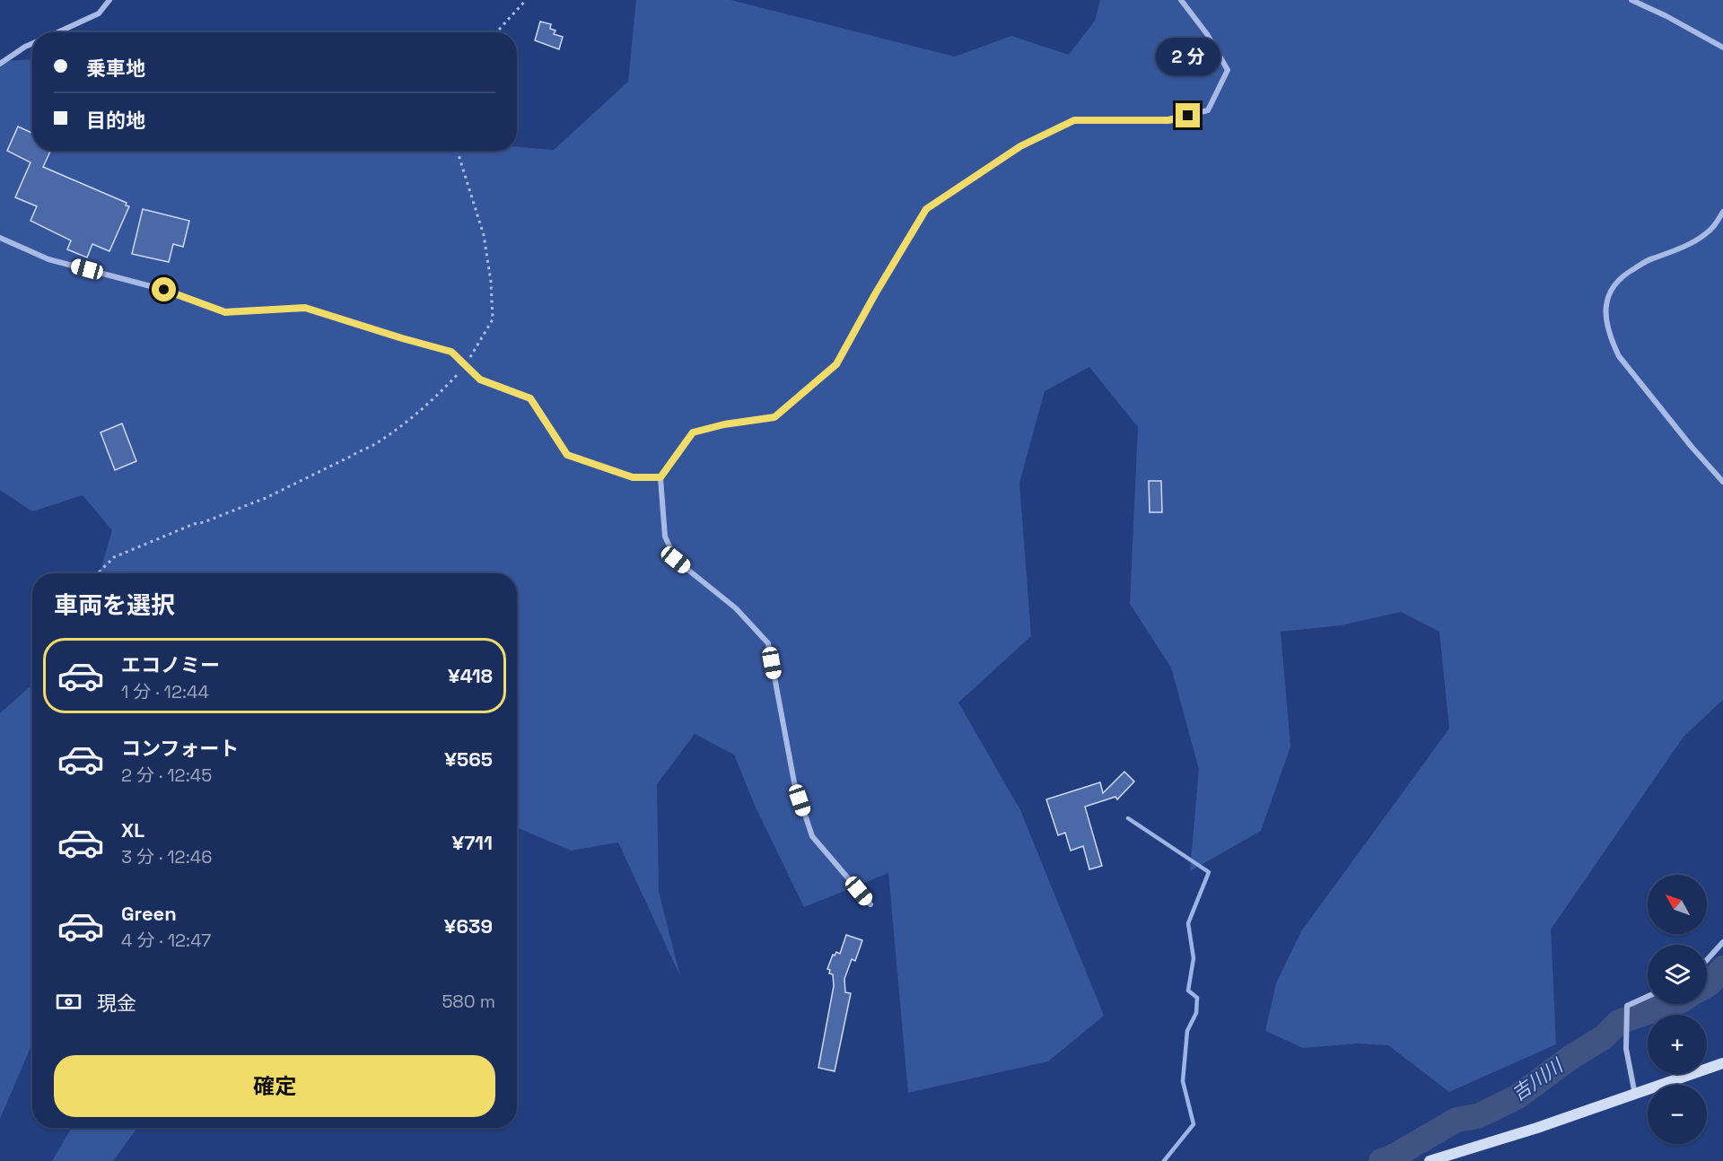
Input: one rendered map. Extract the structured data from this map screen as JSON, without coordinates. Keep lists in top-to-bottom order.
{
  "water": ["吉川川"],
  "north": "top left",
  "page": {
    "banner": ["乗車地", "目的地"],
    "bubble": "2 分",
    "heading": "車両を選択",
    "list": [
      {
        "name": "エコノミー",
        "note": "1 分 · 12:44",
        "value": "¥418"
      },
      {
        "name": "コンフォート",
        "note": "2 分 · 12:45",
        "value": "¥565"
      },
      {
        "name": "XL",
        "note": "3 分 · 12:46",
        "value": "¥711"
      },
      {
        "name": "Green",
        "note": "4 分 · 12:47",
        "value": "¥639"
      }
    ],
    "map_buttons": ["+", "−"],
    "pay": ["現金", "580 m"],
    "buttons": "確定"
  }
}
